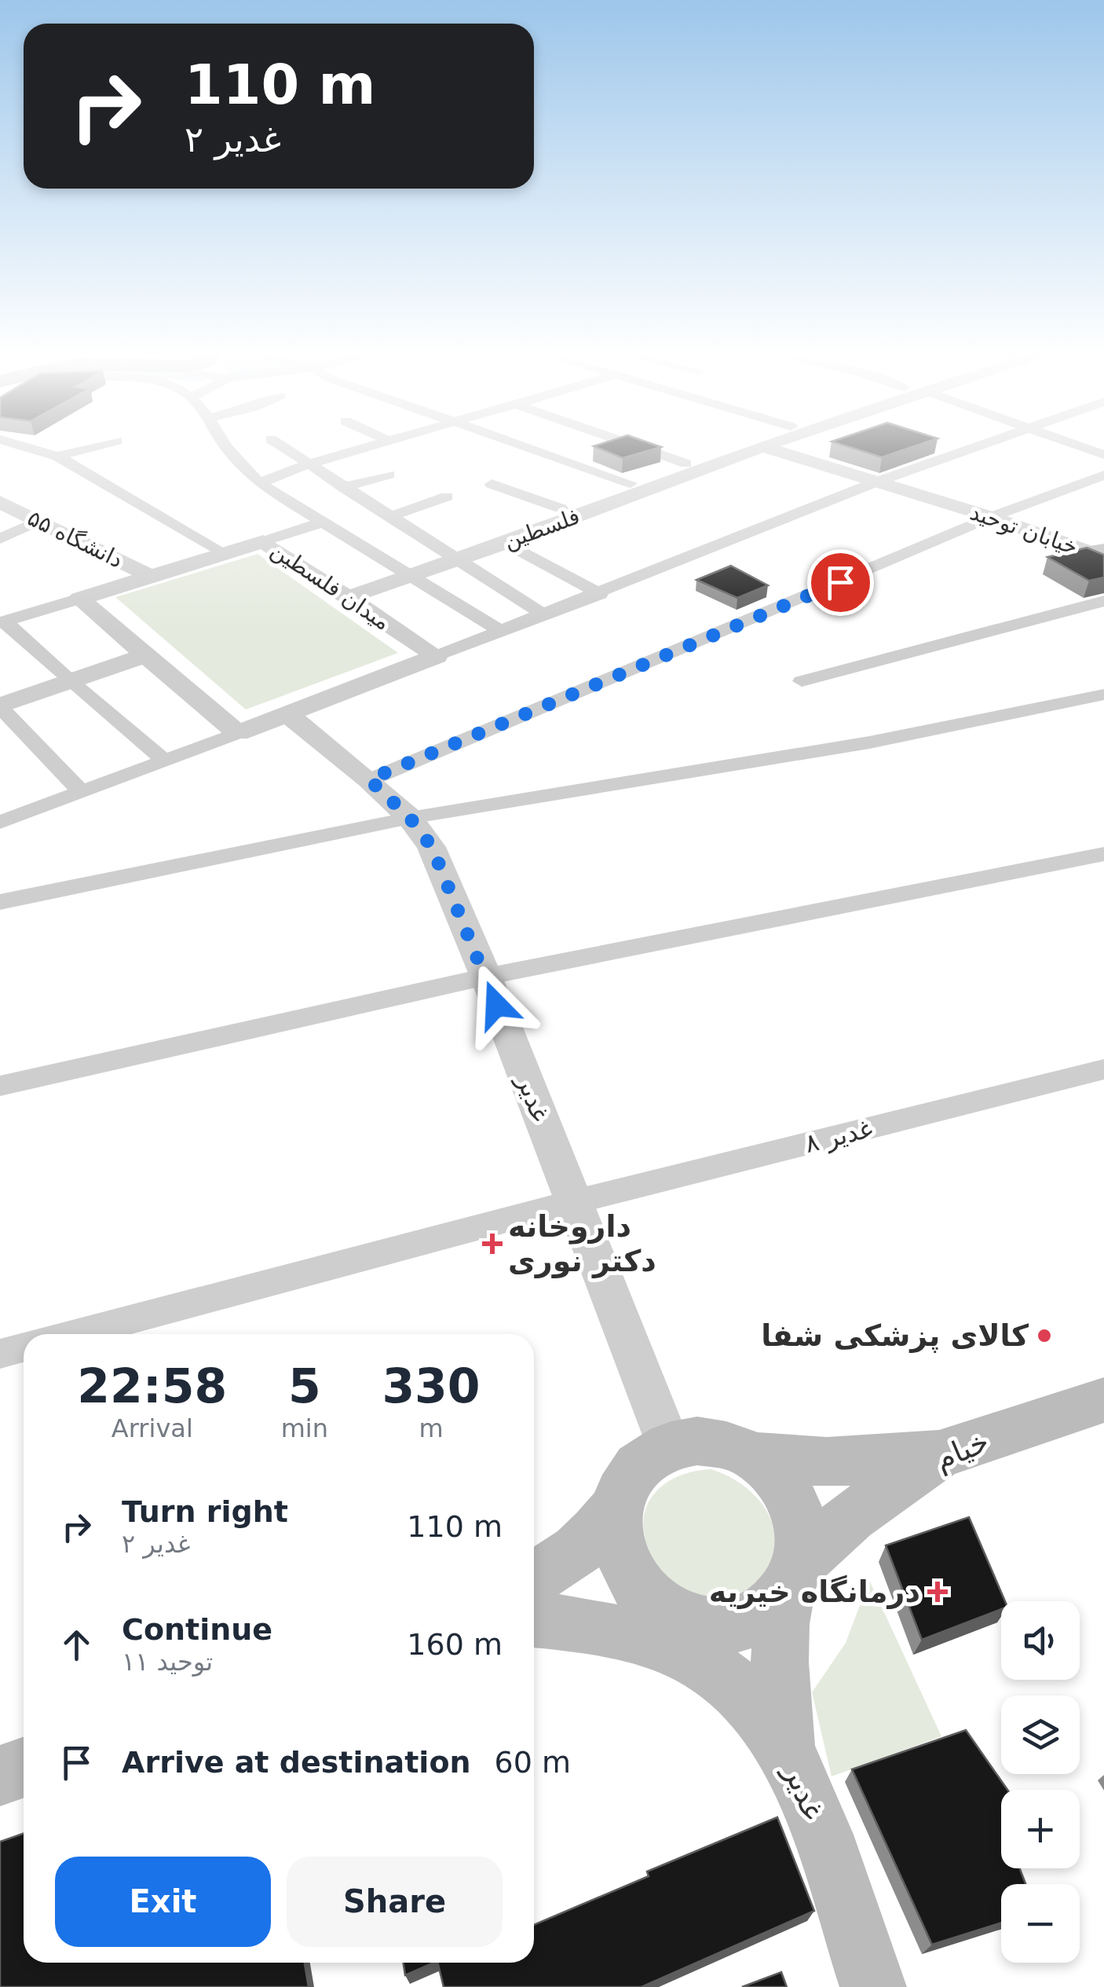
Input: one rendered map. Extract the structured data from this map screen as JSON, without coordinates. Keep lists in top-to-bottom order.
{
  "streets": {
    "main road": ["غدیر", "خیام"],
    "street": [
      "فلسطین",
      "خیابان توحید",
      "دانشگاه ۵۵",
      "میدان فلسطین",
      "غدیر ۸"
    ]
  },
  "crossings": [
    ["فلسطین", "خیابان توحید"],
    ["فلسطین", "میدان فلسطین"],
    ["دانشگاه ۵۵", "میدان فلسطین"],
    ["غدیر", "غدیر ۸"],
    ["غدیر", "خیام"]
  ],
  "places": {
    "health": ["داروخانه دکتر نوری", "درمانگاه خیریه"],
    "other": ["کالای پزشکی شفا"]
  },
  "page": {
    "turn": ["110 m", "غدیر ۲"],
    "eta": [
      "22:58",
      "Arrival",
      "5",
      "min",
      "330",
      "m"
    ],
    "list": [
      {
        "name": "Turn right",
        "note": "غدیر ۲",
        "value": "110 m"
      },
      {
        "name": "Continue",
        "note": "توحید ۱۱",
        "value": "160 m"
      },
      {
        "name": "Arrive at destination",
        "value": "60 m"
      }
    ],
    "map_buttons": ["+", "−"],
    "buttons": ["Exit", "Share"]
  }
}
